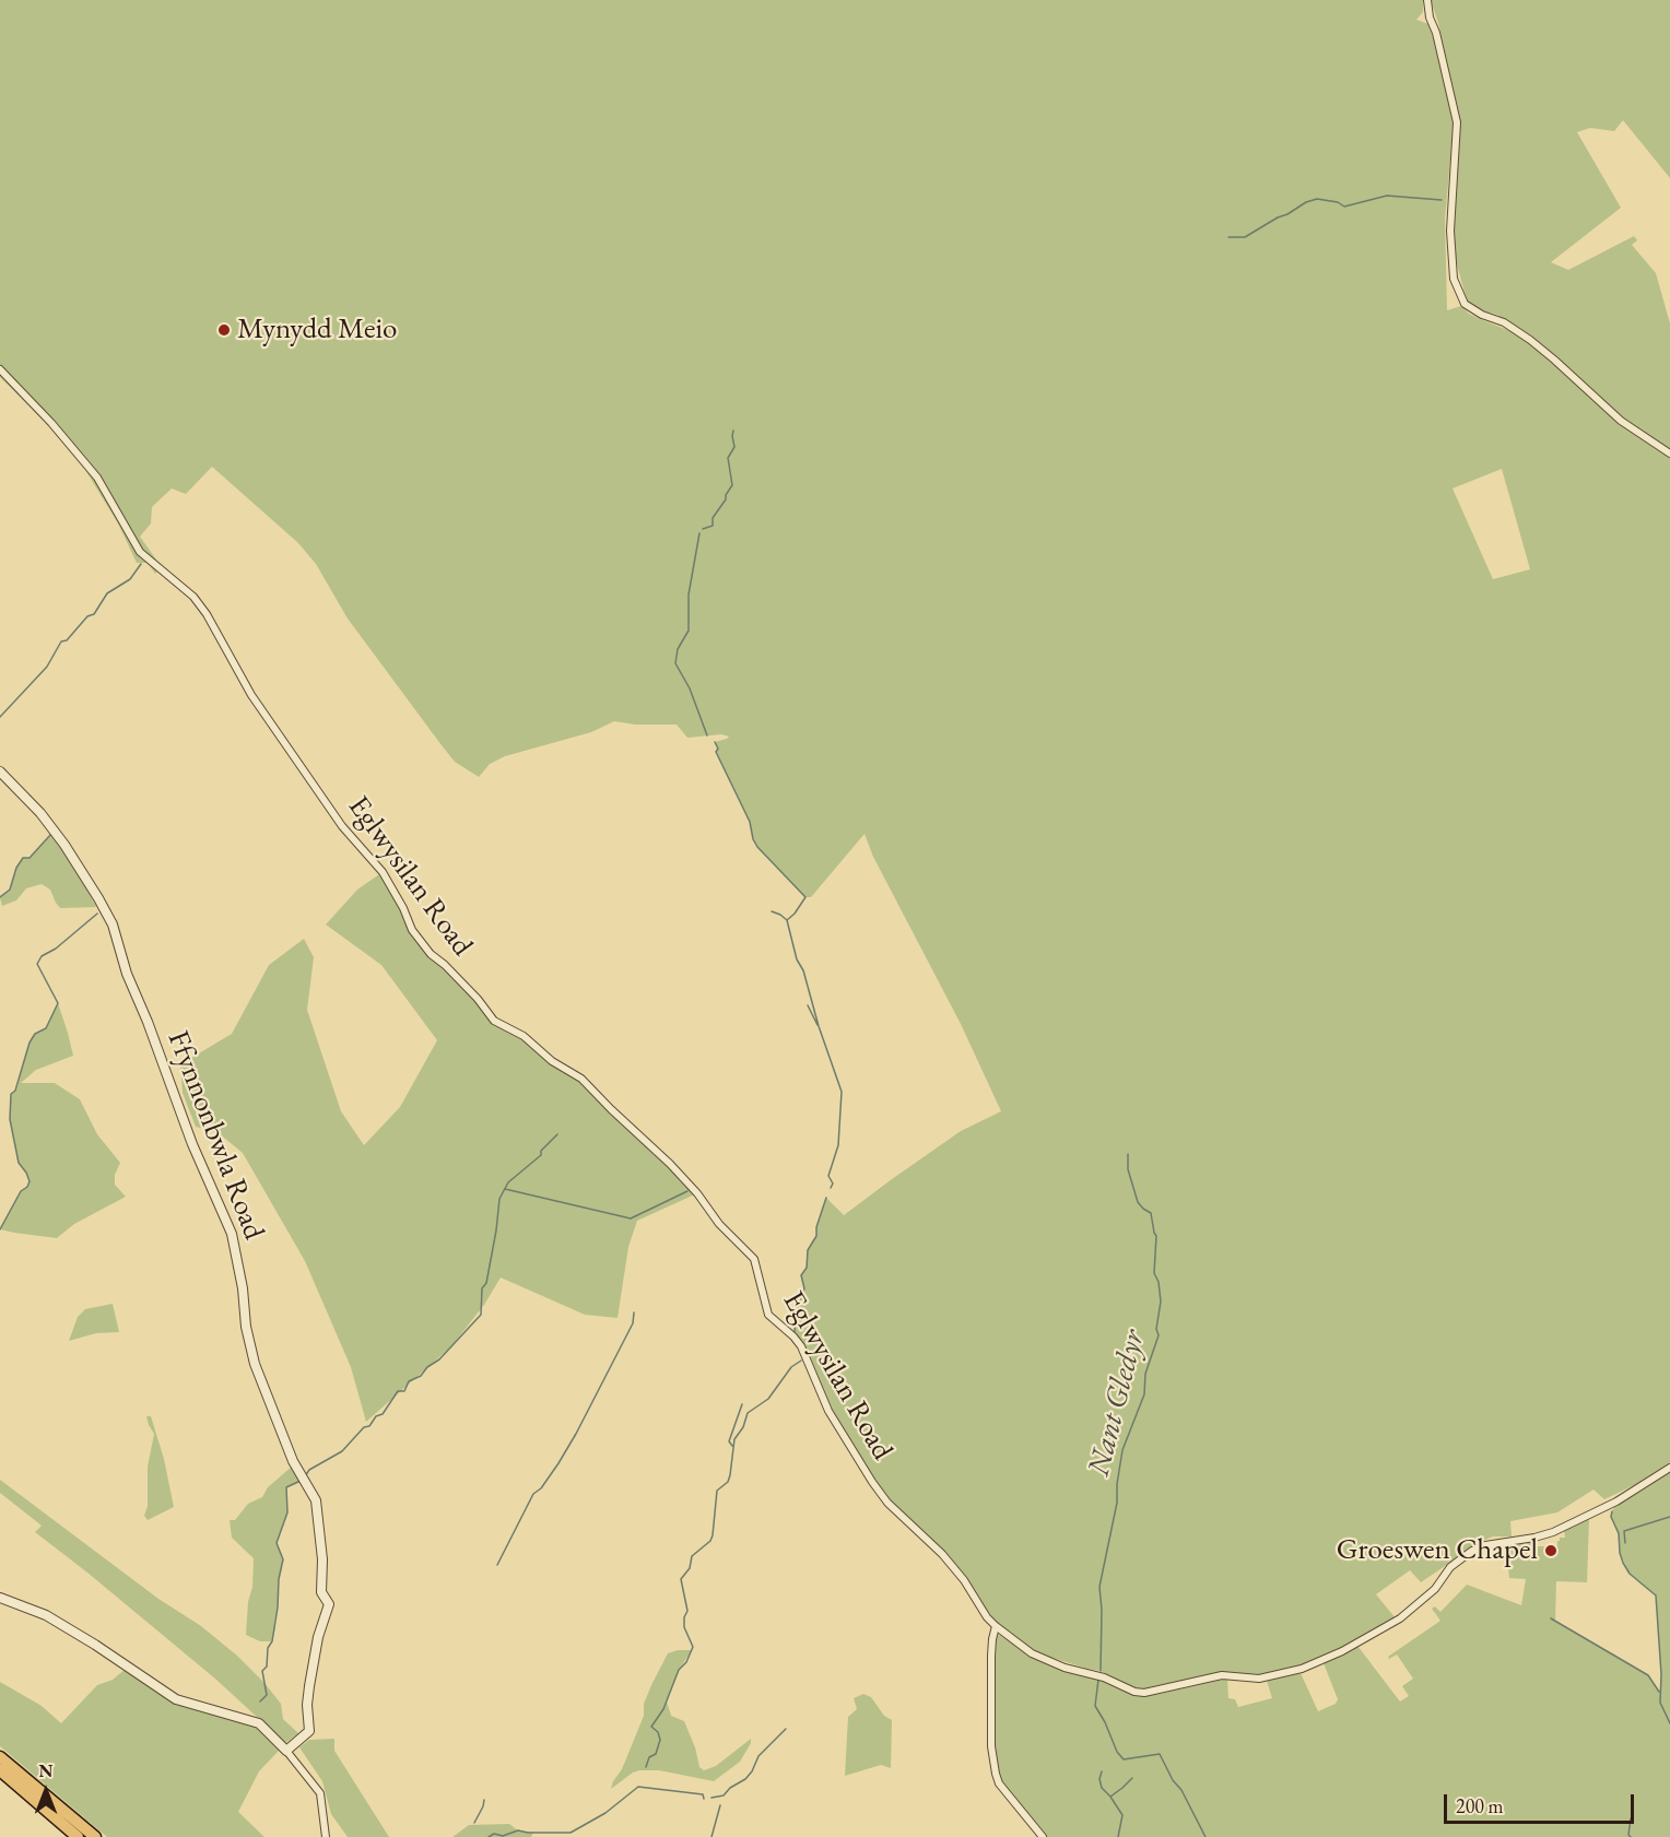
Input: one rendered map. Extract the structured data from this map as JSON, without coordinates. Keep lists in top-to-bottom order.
{
  "streets": {
    "street": ["Eglwysilan Road", "Ffynnonbwla Road"]
  },
  "water": ["Nant Gledyr"],
  "places": ["Mynydd Meio", "Groeswen Chapel"],
  "scale_bar": "200 m",
  "north": "top"
}
